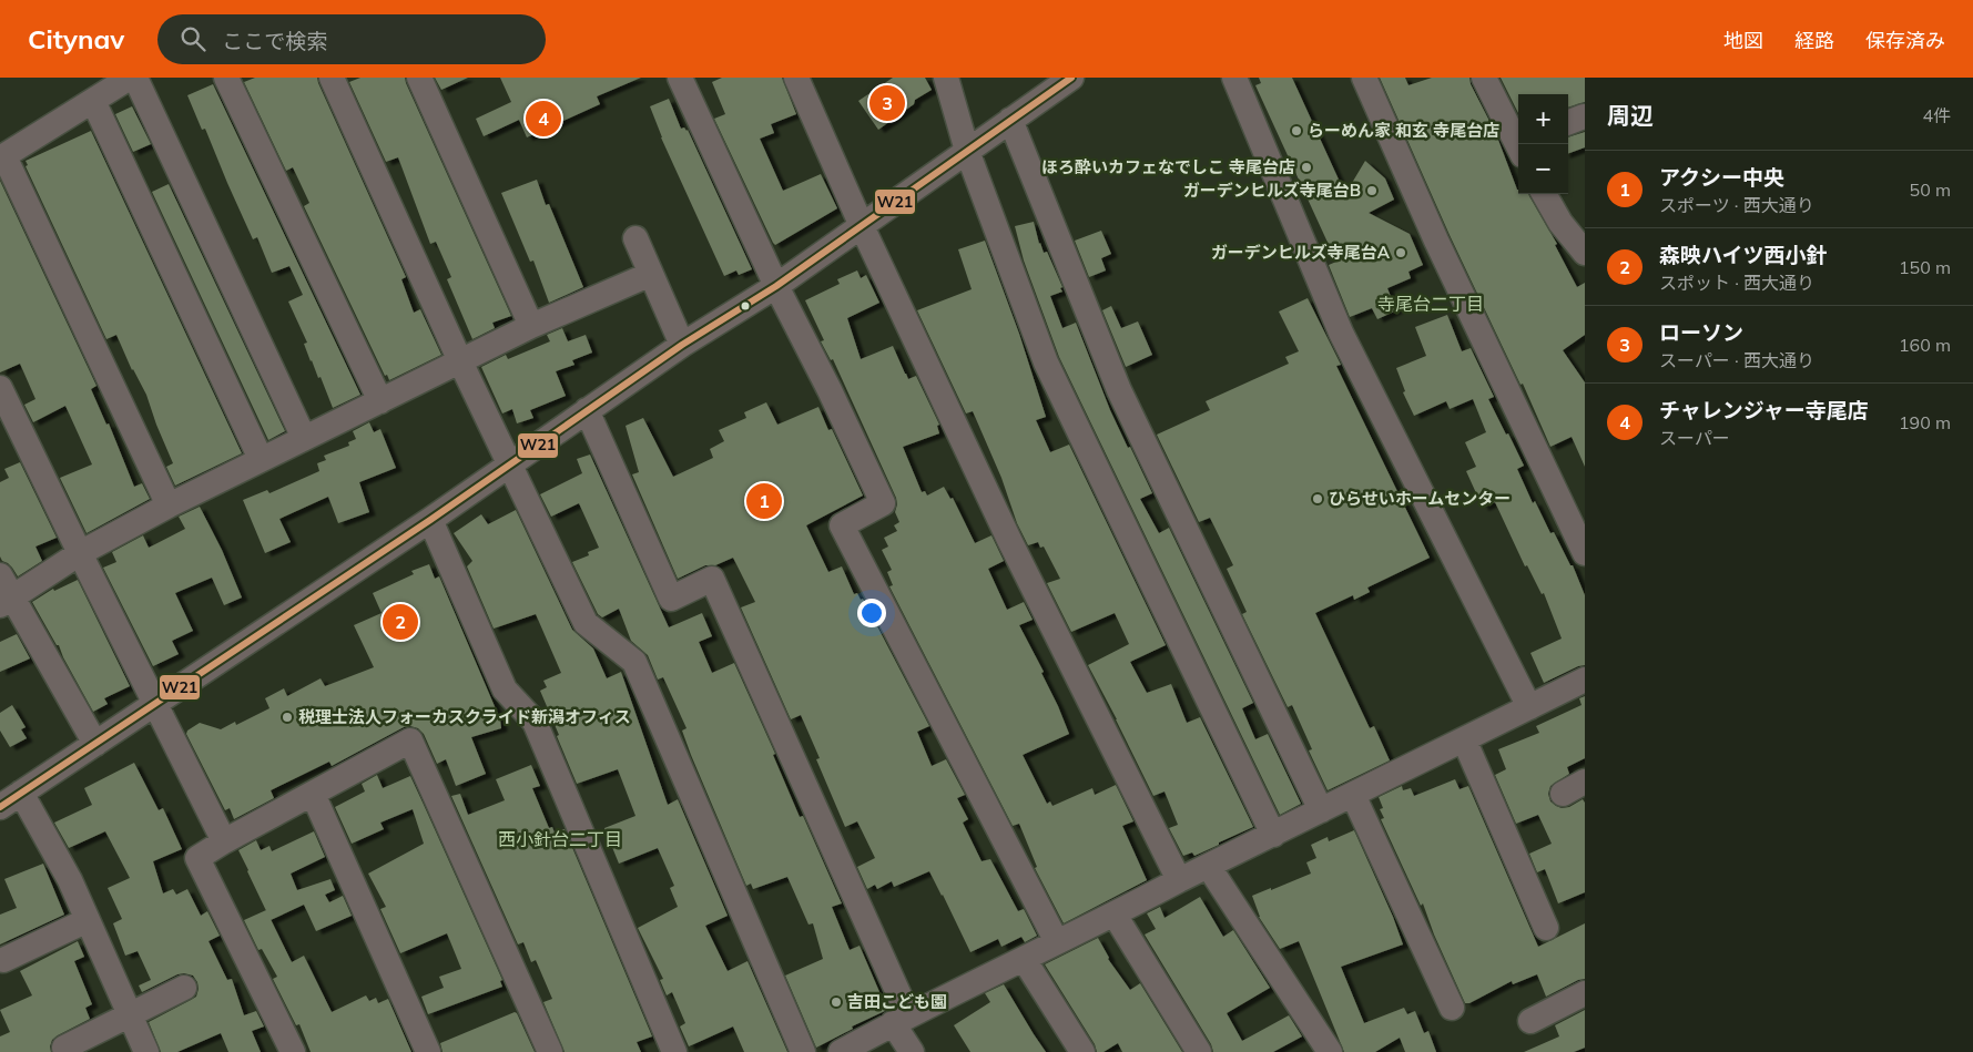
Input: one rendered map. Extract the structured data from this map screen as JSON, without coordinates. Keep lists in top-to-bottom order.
{
  "districts": ["寺尾台二丁目", "西小針台二丁目"],
  "places": [
    "らーめん家 和玄 寺尾台店",
    "ほろ酔いカフェなでしこ 寺尾台店",
    "ガーデンヒルズ寺尾台B",
    "ガーデンヒルズ寺尾台A",
    "ひらせいホームセンター",
    "税理士法人フォーカスクライド新潟オフィス",
    "吉田こども園"
  ],
  "lines": ["transit line W21"],
  "page": {
    "header": "Citynav",
    "search": "ここで検索",
    "nav": ["地図", "経路", "保存済み"],
    "heading": ["周辺", "4件"],
    "pins": [
      "3",
      "4",
      "1",
      "2"
    ],
    "map_buttons": ["+", "−"],
    "list": [
      {
        "mark": "1",
        "name": "アクシー中央",
        "note": "スポーツ · 西大通り",
        "value": "50 m"
      },
      {
        "mark": "2",
        "name": "森映ハイツ西小針",
        "note": "スポット · 西大通り",
        "value": "150 m"
      },
      {
        "mark": "3",
        "name": "ローソン",
        "note": "スーパー · 西大通り",
        "value": "160 m"
      },
      {
        "mark": "4",
        "name": "チャレンジャー寺尾店",
        "note": "スーパー",
        "value": "190 m"
      }
    ]
  }
}
